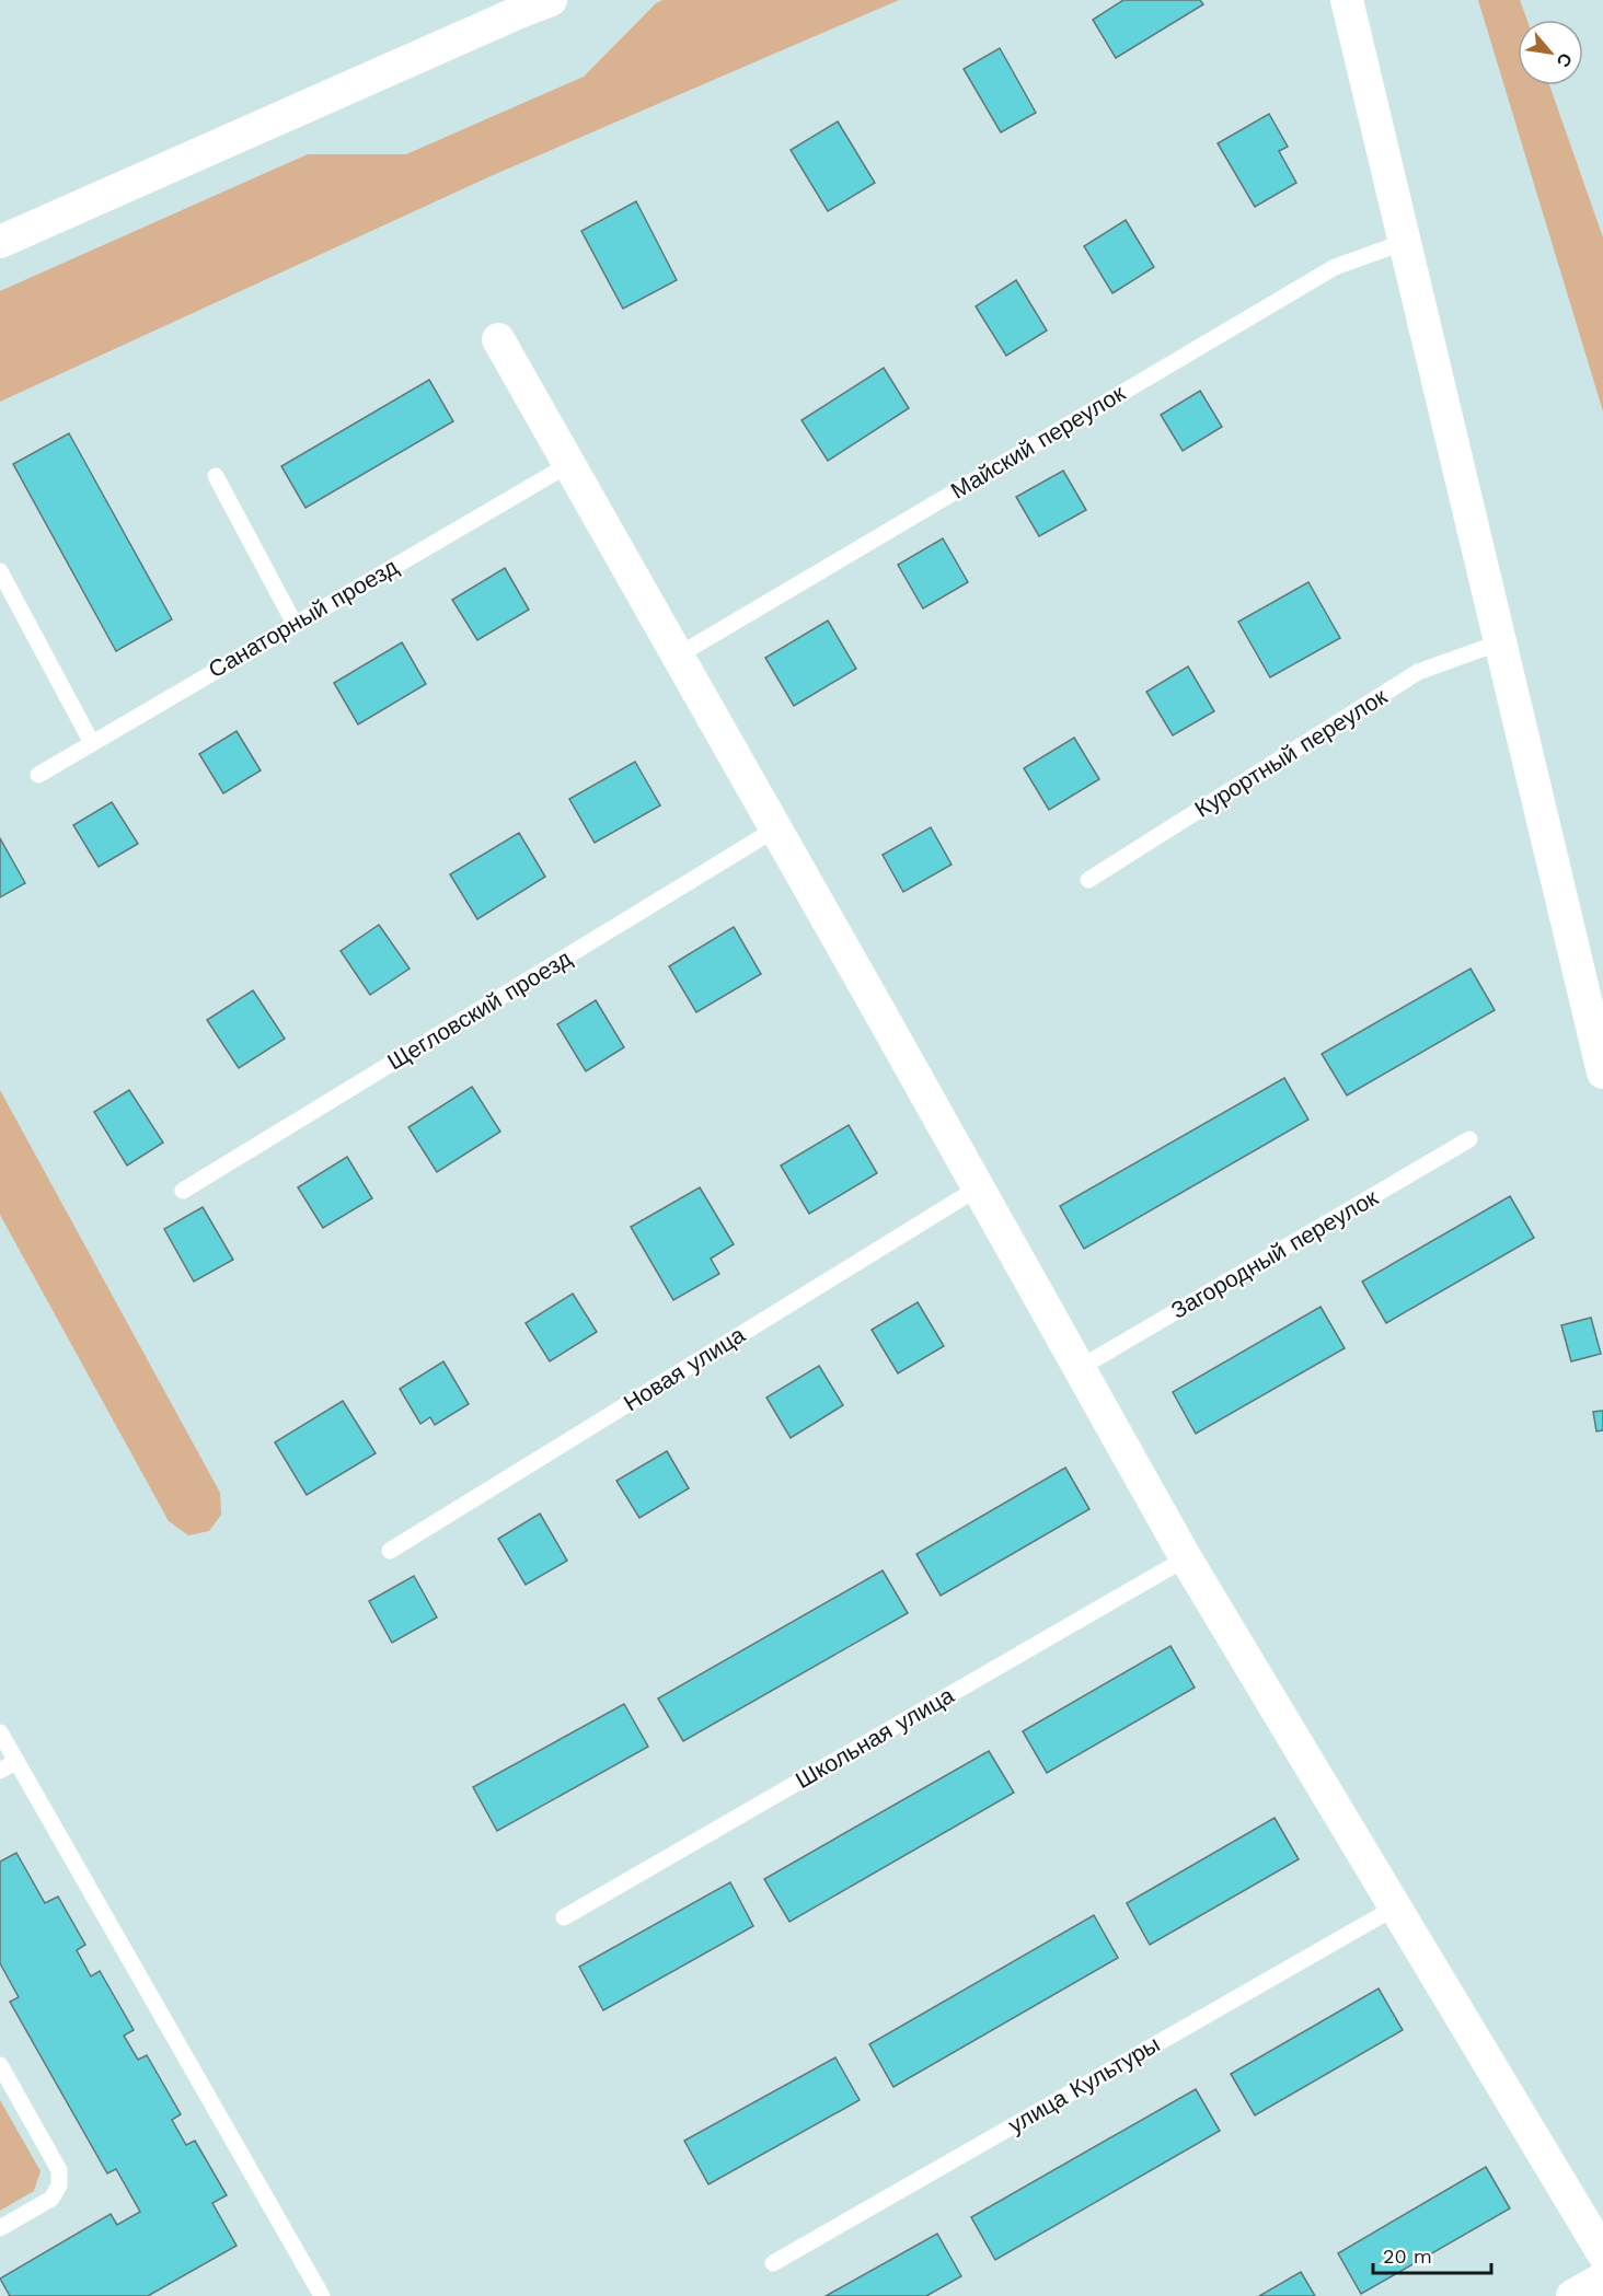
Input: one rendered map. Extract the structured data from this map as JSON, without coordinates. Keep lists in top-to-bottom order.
{
  "streets": {
    "lane": [
      "Майский переулок",
      "Санаторный проезд",
      "Курортный переулок",
      "Щегловский проезд",
      "Загородный переулок",
      "Новая улица",
      "Школьная улица",
      "улица Культуры"
    ]
  },
  "scale_bar": "20 m",
  "north": "bottom right"
}
